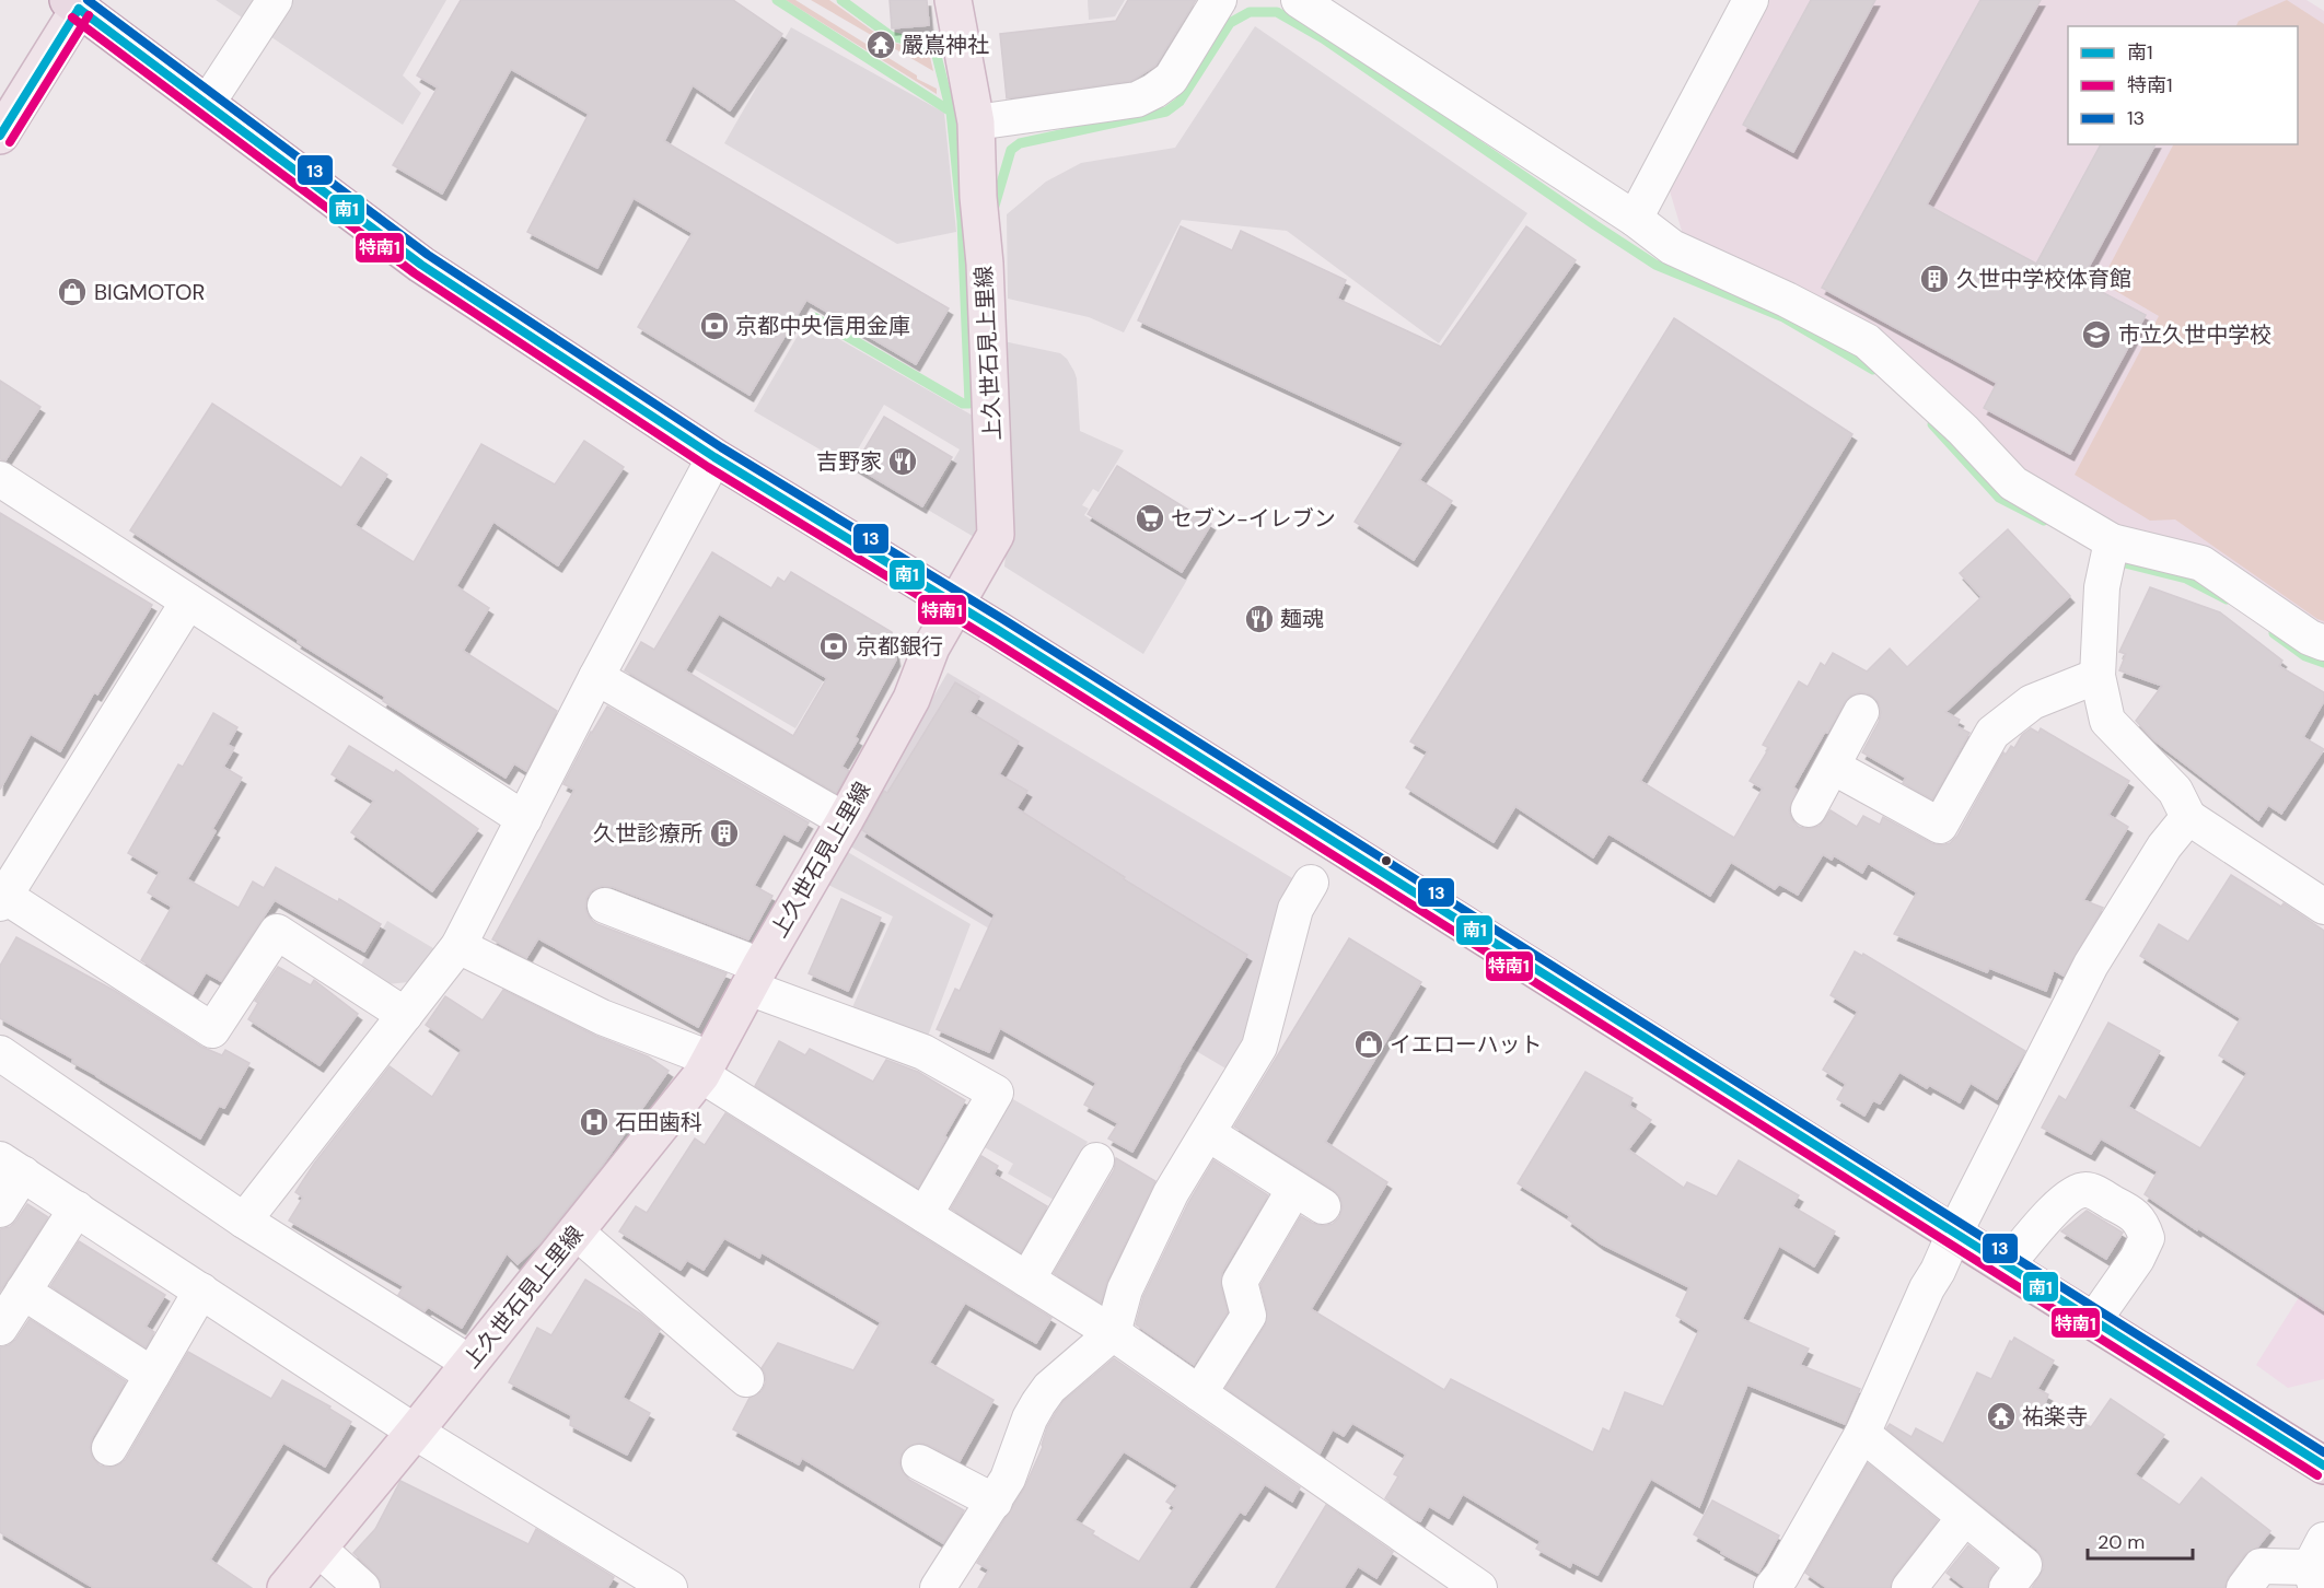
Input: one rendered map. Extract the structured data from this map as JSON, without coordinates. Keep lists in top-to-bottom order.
{
  "streets": {
    "main road": ["上久世石見上里線"]
  },
  "places": {
    "temple": ["嚴嶌神社", "祐楽寺"],
    "building": ["久世中学校体育館", "久世診療所"],
    "shop": ["BIGMOTOR", "イエローハット"],
    "bank": ["京都中央信用金庫", "京都銀行"],
    "school or university": ["市立久世中学校"],
    "restaurant": ["吉野家", "麺魂"],
    "supermarket": ["セブン-イレブン"],
    "hospital": ["石田歯科"]
  },
  "lines": ["transit line 13", "transit line 南1", "transit line 特南1"],
  "legend": ["南1", "特南1", "13"],
  "scale_bar": "20 m"
}
